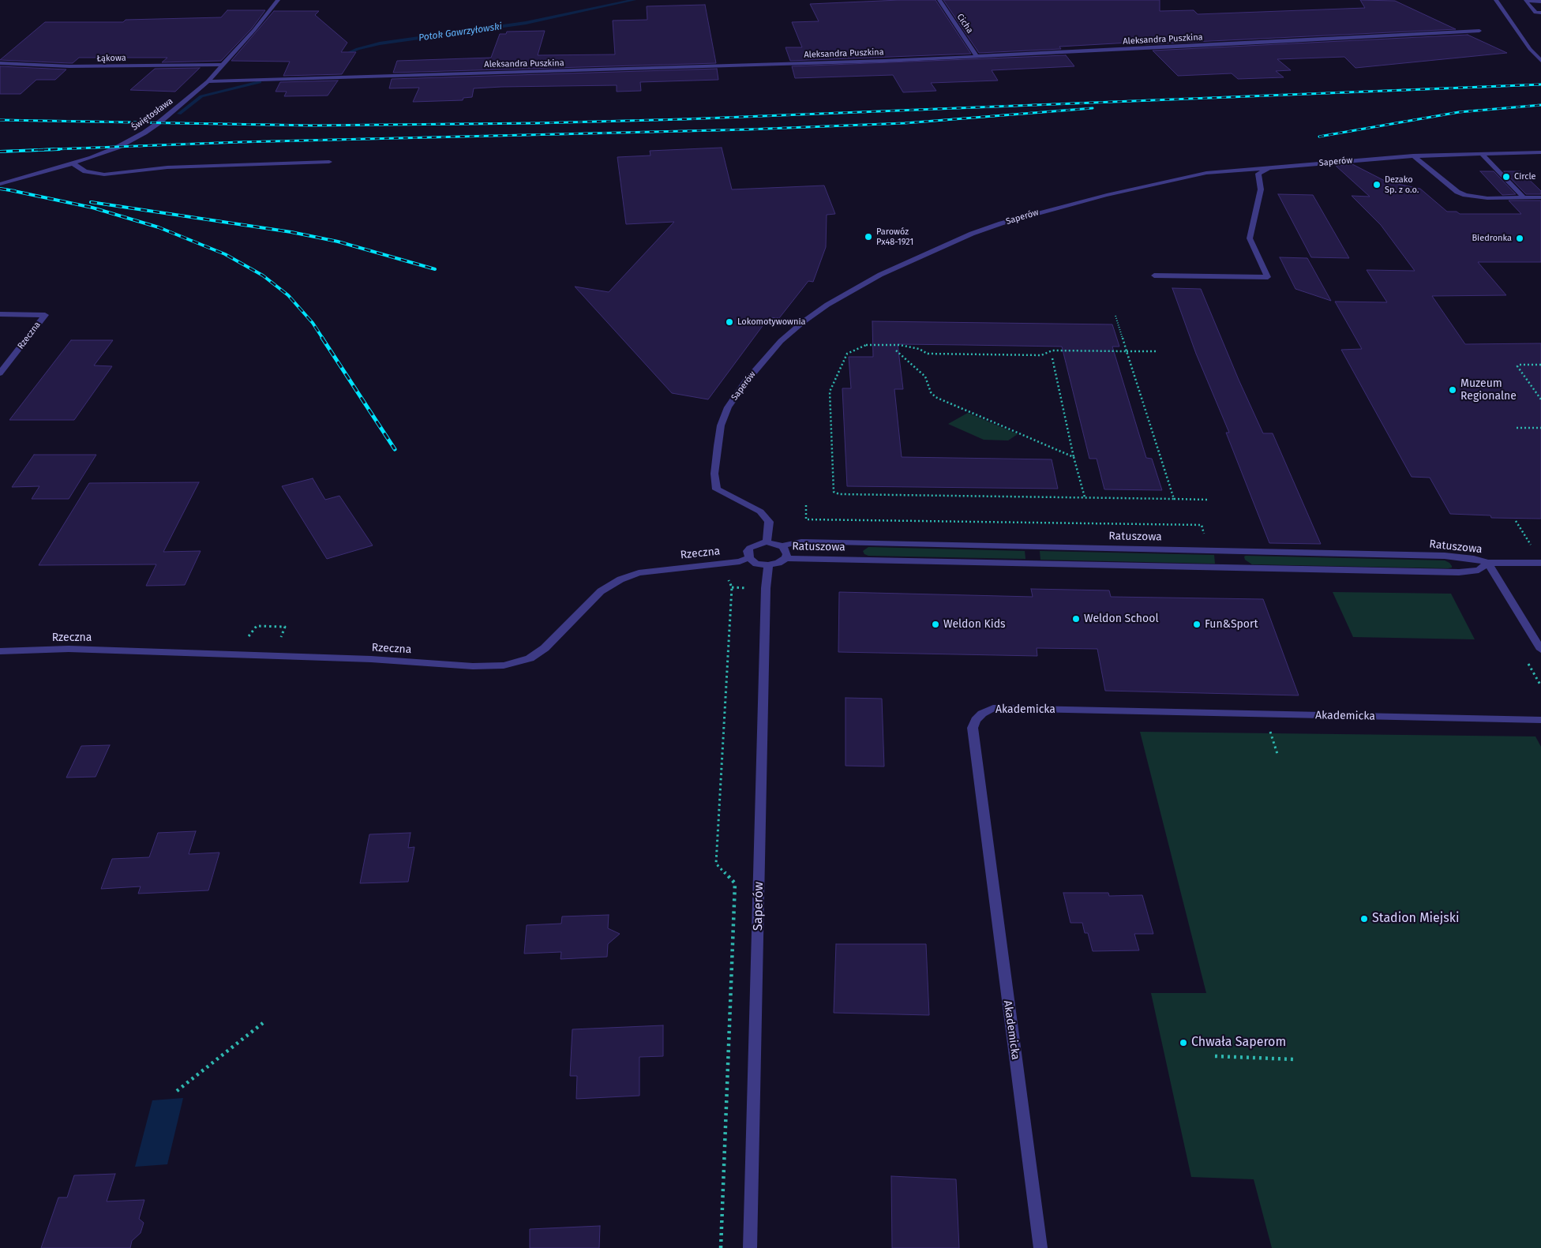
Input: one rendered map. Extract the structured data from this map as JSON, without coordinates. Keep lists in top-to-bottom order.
{
  "streets": {
    "street": [
      "Cicha",
      "Aleksandra Puszkina",
      "Łąkowa",
      "Świętosława",
      "Saperów",
      "Rzeczna",
      "Ratuszowa",
      "Akademicka"
    ]
  },
  "crossings": [
    ["Cicha", "Aleksandra Puszkina"],
    ["Aleksandra Puszkina", "Świętosława"],
    ["Łąkowa", "Świętosława"],
    ["Saperów", "Rzeczna"],
    ["Saperów", "Ratuszowa"],
    ["Rzeczna", "Ratuszowa"]
  ],
  "water": ["Potok Gawrzyłowski"],
  "places": [
    "Circle",
    "Dezako Sp. z o.o.",
    "Parowóz Px48-1921",
    "Biedronka",
    "Lokomotywownia",
    "Muzeum Regionalne",
    "Weldon School",
    "Weldon Kids",
    "Fun&Sport",
    "Stadion Miejski",
    "Chwała Saperom"
  ]
}
